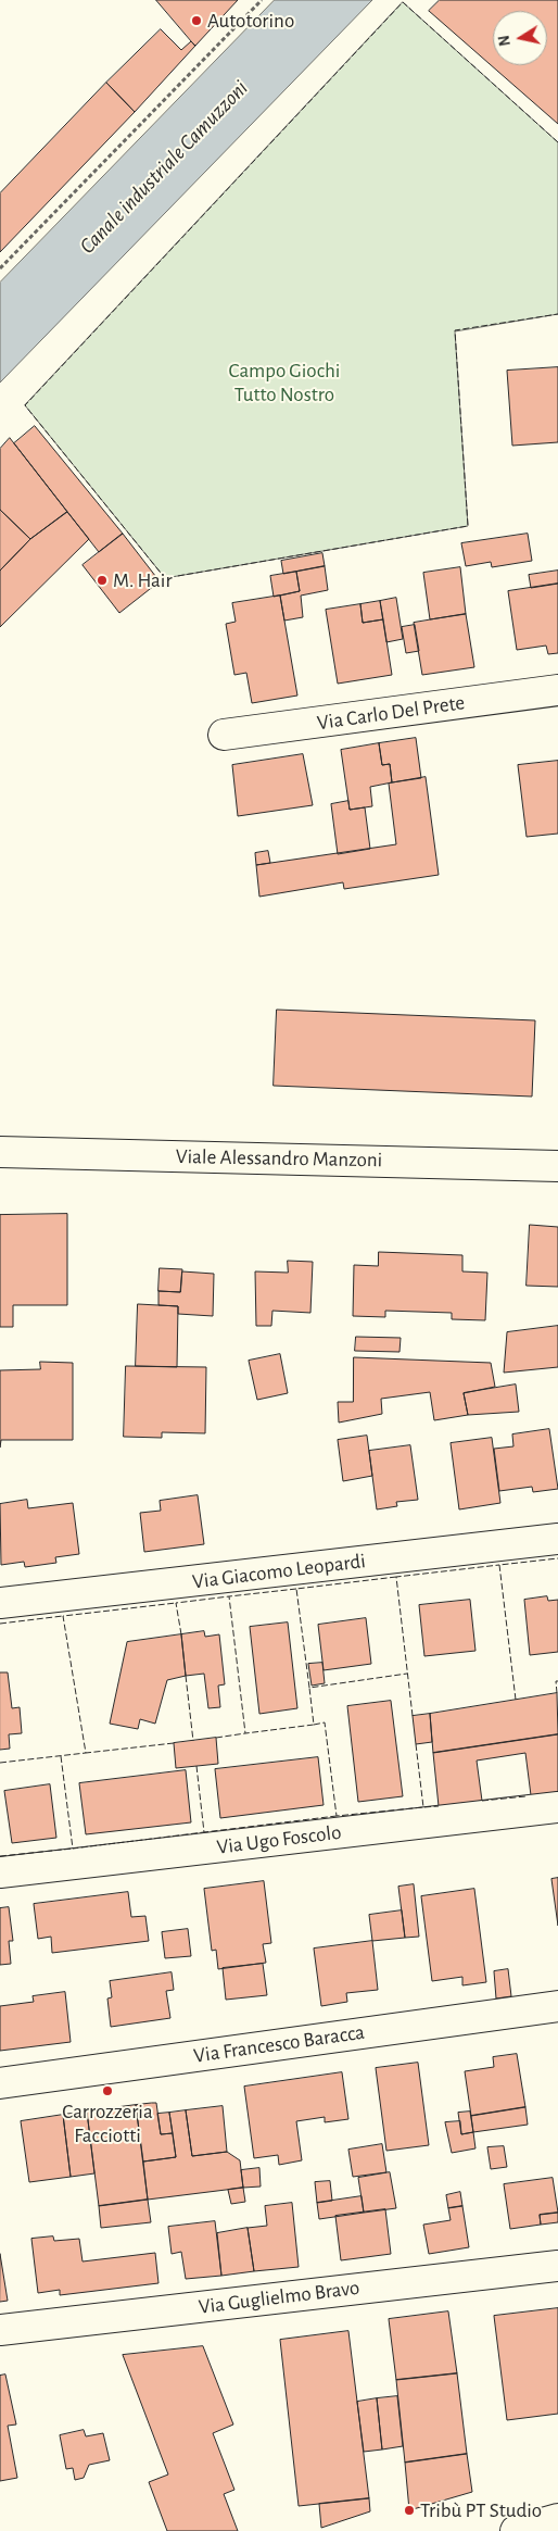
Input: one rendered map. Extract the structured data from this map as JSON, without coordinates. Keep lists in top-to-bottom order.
{
  "streets": {
    "street": [
      "Via Carlo Del Prete",
      "Viale Alessandro Manzoni",
      "Via Giacomo Leopardi",
      "Via Ugo Foscolo",
      "Via Francesco Baracca",
      "Via Guglielmo Bravo"
    ]
  },
  "water": ["Canale industriale Camuzzoni"],
  "parks": ["Campo Giochi Tutto Nostro"],
  "places": [
    "Autotorino",
    "M. Hair",
    "Carrozzeria Facciotti",
    "Tribù PT Studio"
  ],
  "north": "left"
}
